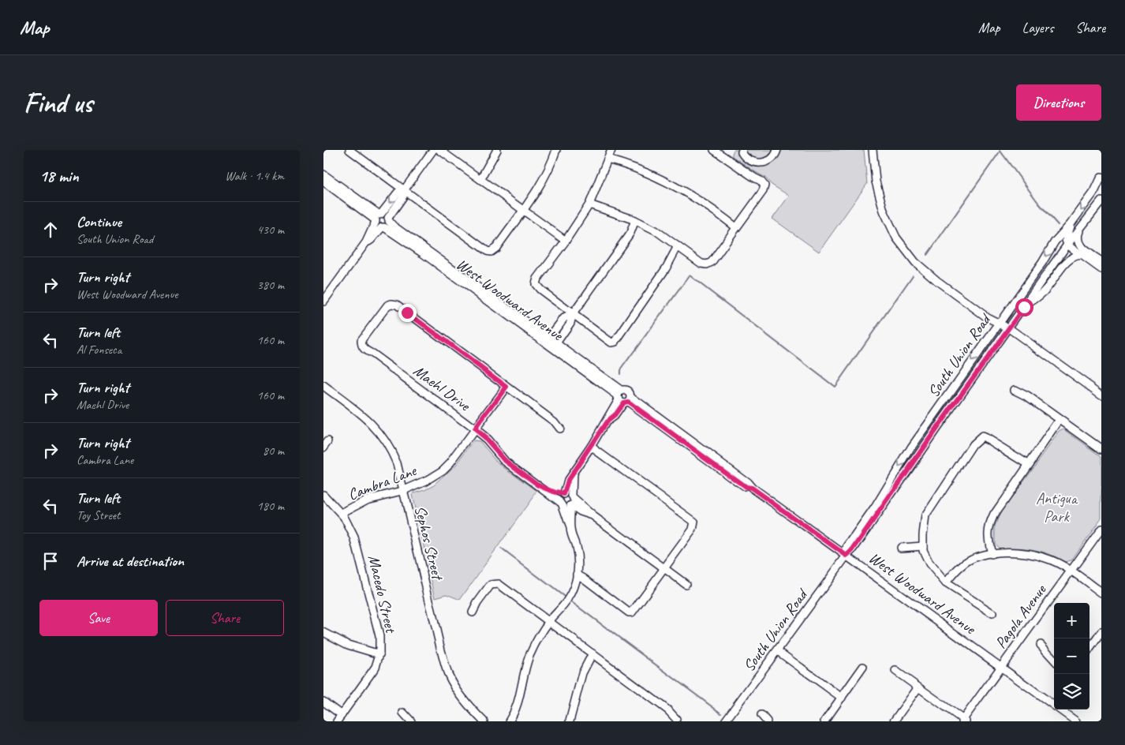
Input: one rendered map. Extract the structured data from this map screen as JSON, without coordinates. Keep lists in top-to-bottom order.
{
  "streets": {
    "street": [
      "West Woodward Avenue",
      "South Union Road",
      "Maehl Drive",
      "Cambra Lane",
      "Sephos Street",
      "Macedo Street",
      "Pagola Avenue"
    ]
  },
  "crossings": [
    ["West Woodward Avenue", "South Union Road"],
    ["West Woodward Avenue", "Pagola Avenue"],
    ["Maehl Drive", "Cambra Lane"],
    ["Cambra Lane", "Sephos Street"],
    ["Cambra Lane", "Macedo Street"]
  ],
  "parks": ["Antigua Park"],
  "page": {
    "header": "Map",
    "nav": ["Map", "Layers", "Share"],
    "buttons": [
      "Directions",
      ["Save", "Share"]
    ],
    "title": "Find us",
    "heading": ["18 min", "Walk · 1.4 km"],
    "list": [
      ["Continue", "South Union Road", "430 m"],
      ["Turn right", "West Woodward Avenue", "380 m"],
      ["Turn left", "Al Fonseca", "160 m"],
      ["Turn right", "Maehl Drive", "160 m"],
      ["Turn right", "Cambra Lane", "80 m"],
      ["Turn left", "Toy Street", "180 m"],
      "Arrive at destination"
    ],
    "map_buttons": ["+", "−"]
  }
}
